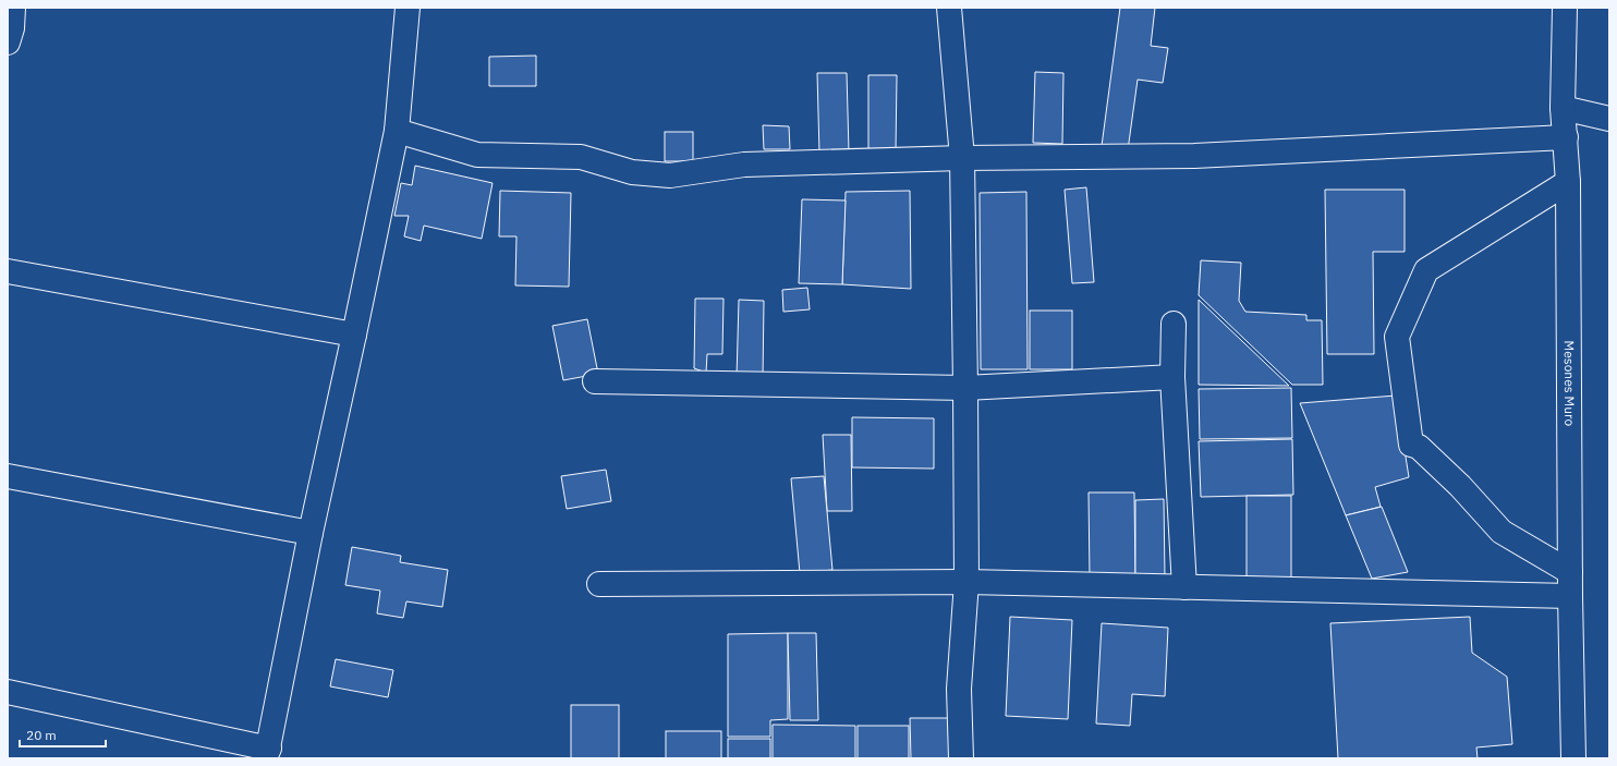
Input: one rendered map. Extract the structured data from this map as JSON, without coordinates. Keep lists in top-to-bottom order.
{
  "streets": {
    "main road": ["Mesones Muro"]
  },
  "scale_bar": "20 m"
}
